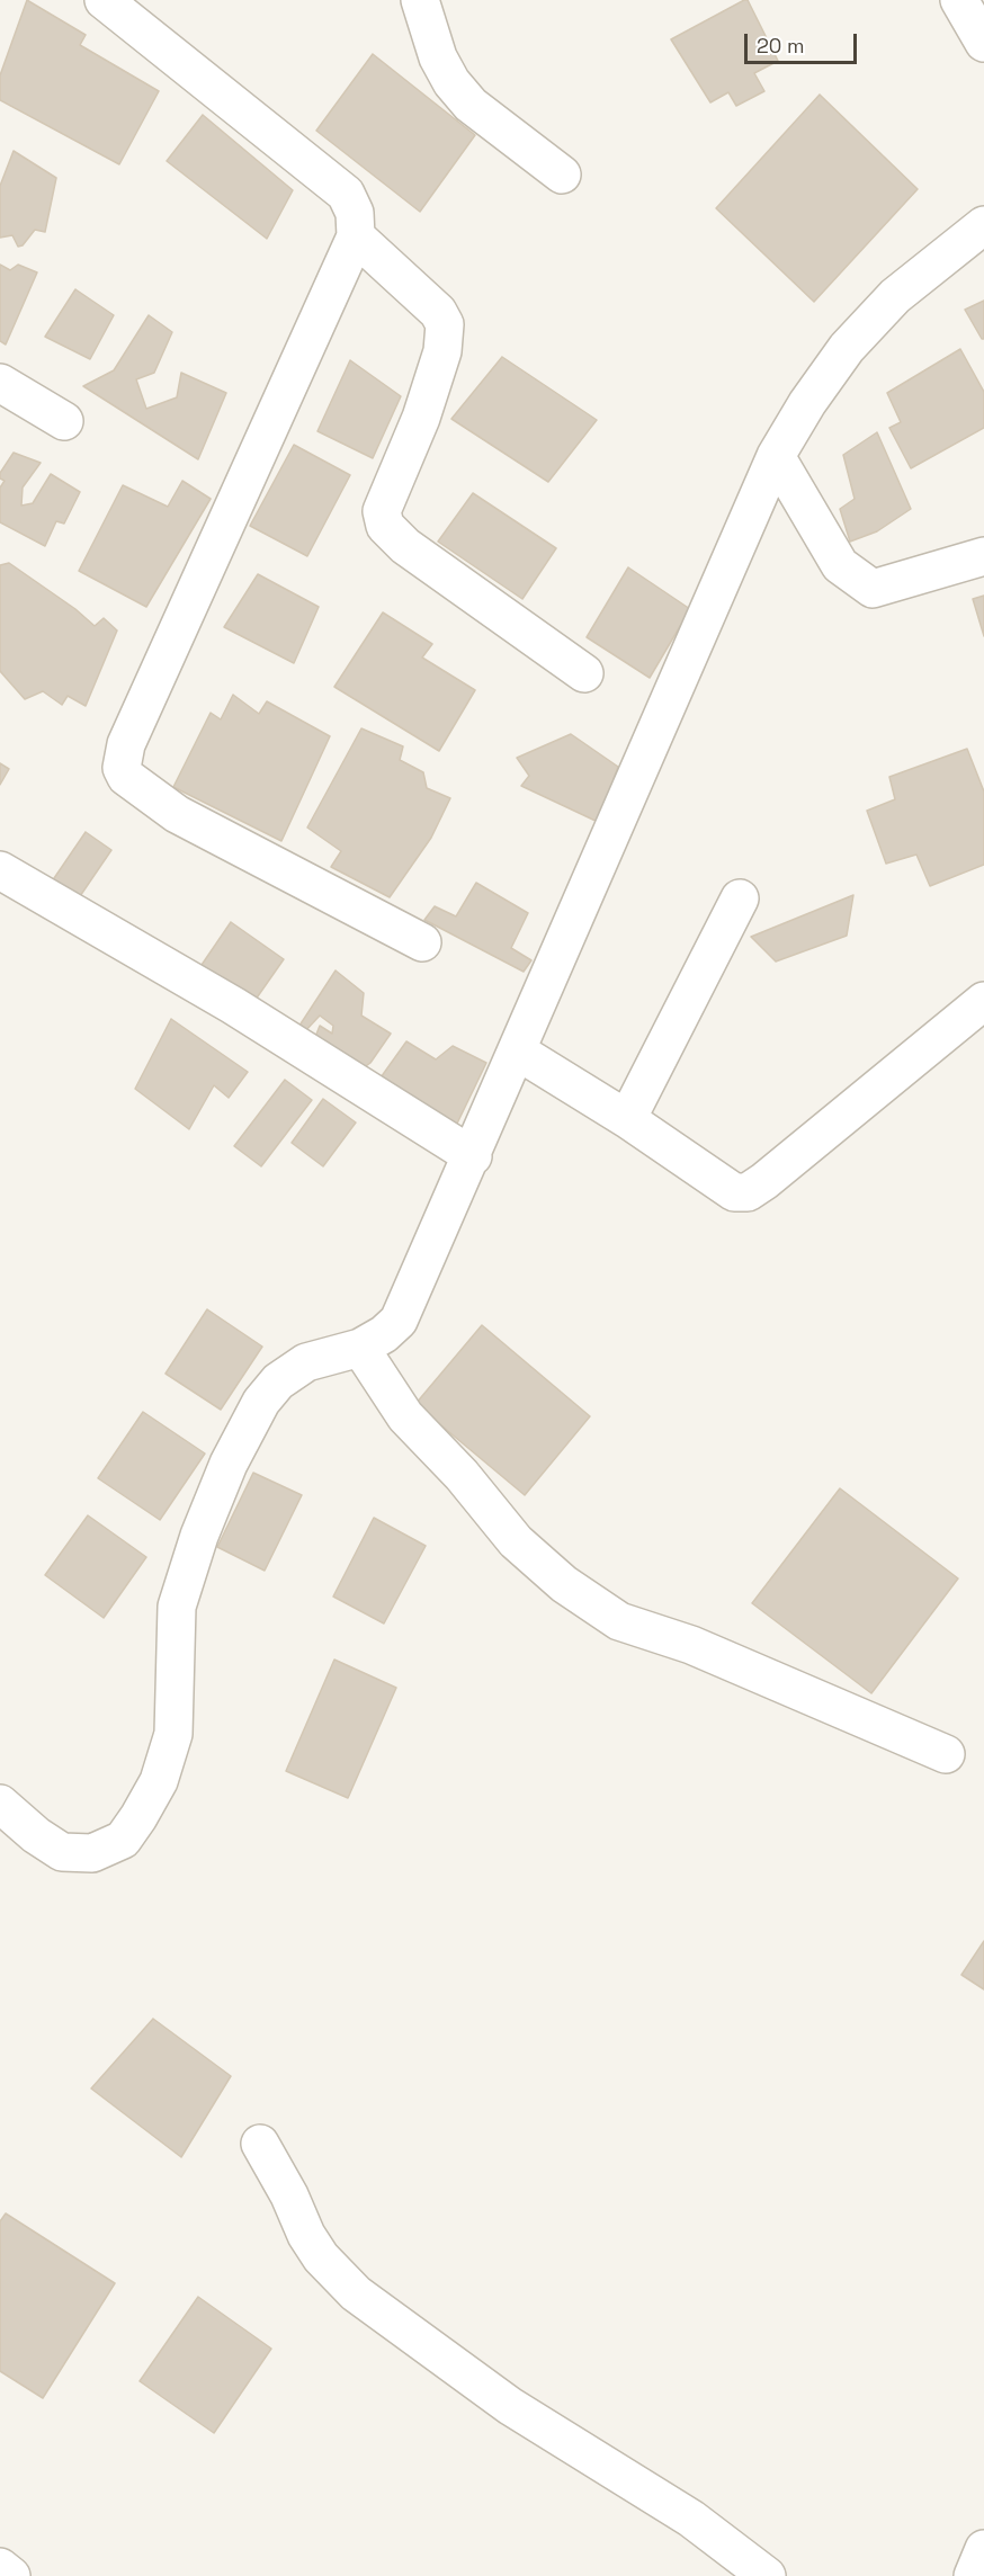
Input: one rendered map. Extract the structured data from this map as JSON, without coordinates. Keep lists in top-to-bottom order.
{
  "scale_bar": "20 m"
}
